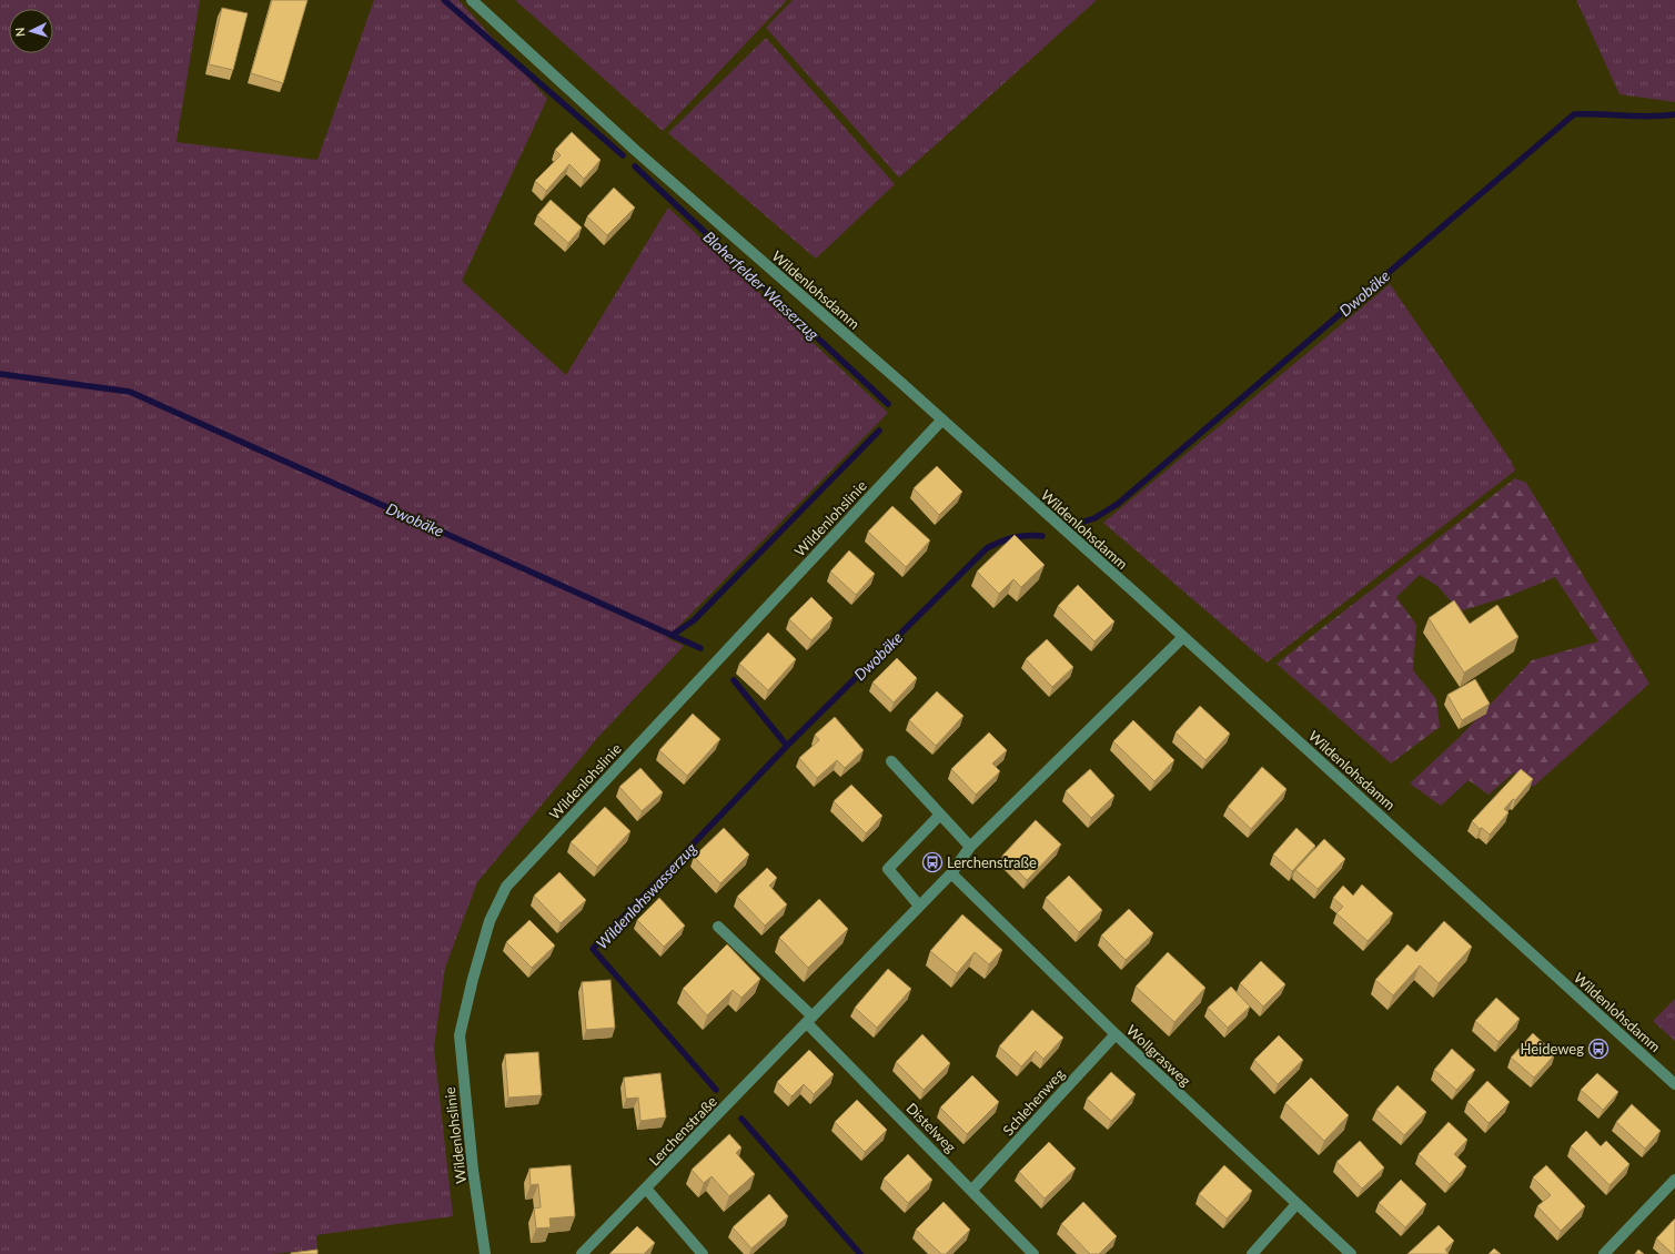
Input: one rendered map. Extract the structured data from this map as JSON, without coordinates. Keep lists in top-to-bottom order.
{
  "streets": {
    "street": [
      "Wildenlohsdamm",
      "Wildenlohslinie",
      "Wollgrasweg",
      "Schlehenweg",
      "Distelweg",
      "Lerchenstraße"
    ]
  },
  "crossings": [
    ["Wildenlohsdamm", "Wildenlohslinie"],
    ["Wildenlohsdamm", "Lerchenstraße"],
    ["Wollgrasweg", "Schlehenweg"],
    ["Wollgrasweg", "Lerchenstraße"],
    ["Schlehenweg", "Distelweg"],
    ["Distelweg", "Lerchenstraße"]
  ],
  "water": ["Bloherfelder Wasserzug", "Dwobäke", "Wildenlohswasserzug"],
  "places": {
    "bus stop": ["Lerchenstraße", "Heideweg"]
  },
  "north": "left"
}
